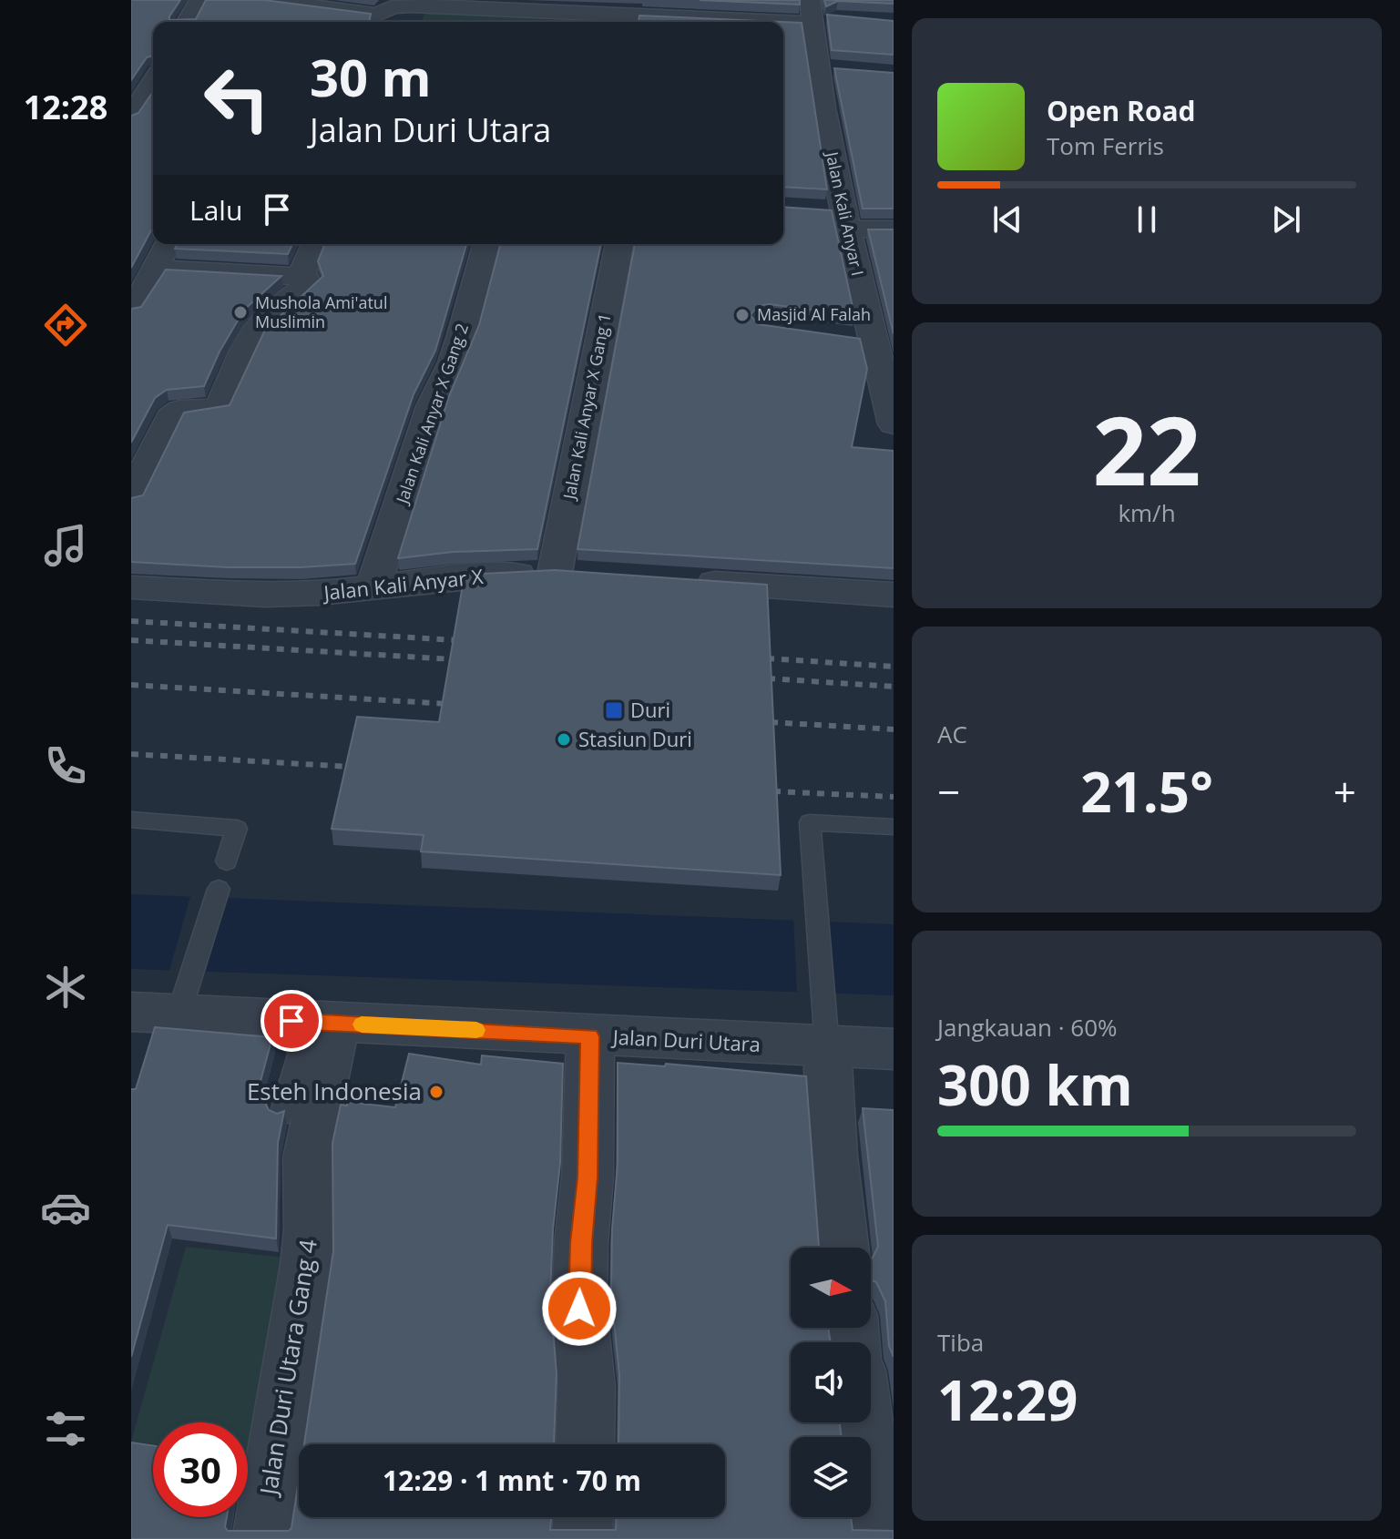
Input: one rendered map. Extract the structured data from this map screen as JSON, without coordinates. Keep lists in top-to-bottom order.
{
  "streets": {
    "street": [
      "Jalan Kali Anyar I",
      "Jalan Kali Anyar X Gang 1",
      "Jalan Kali Anyar X Gang 2",
      "Jalan Kali Anyar X",
      "Jalan Duri Utara",
      "Jalan Duri Utara Gang 4"
    ]
  },
  "crossings": [
    ["Jalan Kali Anyar X Gang 1", "Jalan Kali Anyar X"],
    ["Jalan Kali Anyar X Gang 2", "Jalan Kali Anyar X"],
    ["Jalan Duri Utara", "Jalan Duri Utara Gang 4"]
  ],
  "places": {
    "other": [
      "Mushola Ami'atul Muslimin",
      "Masjid Al Falah",
      "Stasiun Duri",
      "Esteh Indonesia"
    ],
    "transit": ["Duri"]
  },
  "north": "right",
  "page": {
    "tabs": "12:28",
    "turn": ["30 m", "Jalan Duri Utara"],
    "song": ["Open Road", "Tom Ferris"],
    "then": "Lalu",
    "tile": [
      ["22", "km/h"],
      "AC",
      ["Jangkauan · 60%", "300 km"],
      ["Tiba", "12:29"]
    ],
    "heat": ["−", "21.5°", "+"],
    "limit": "30",
    "trip": "12:29 · 1 mnt · 70 m"
  }
}
